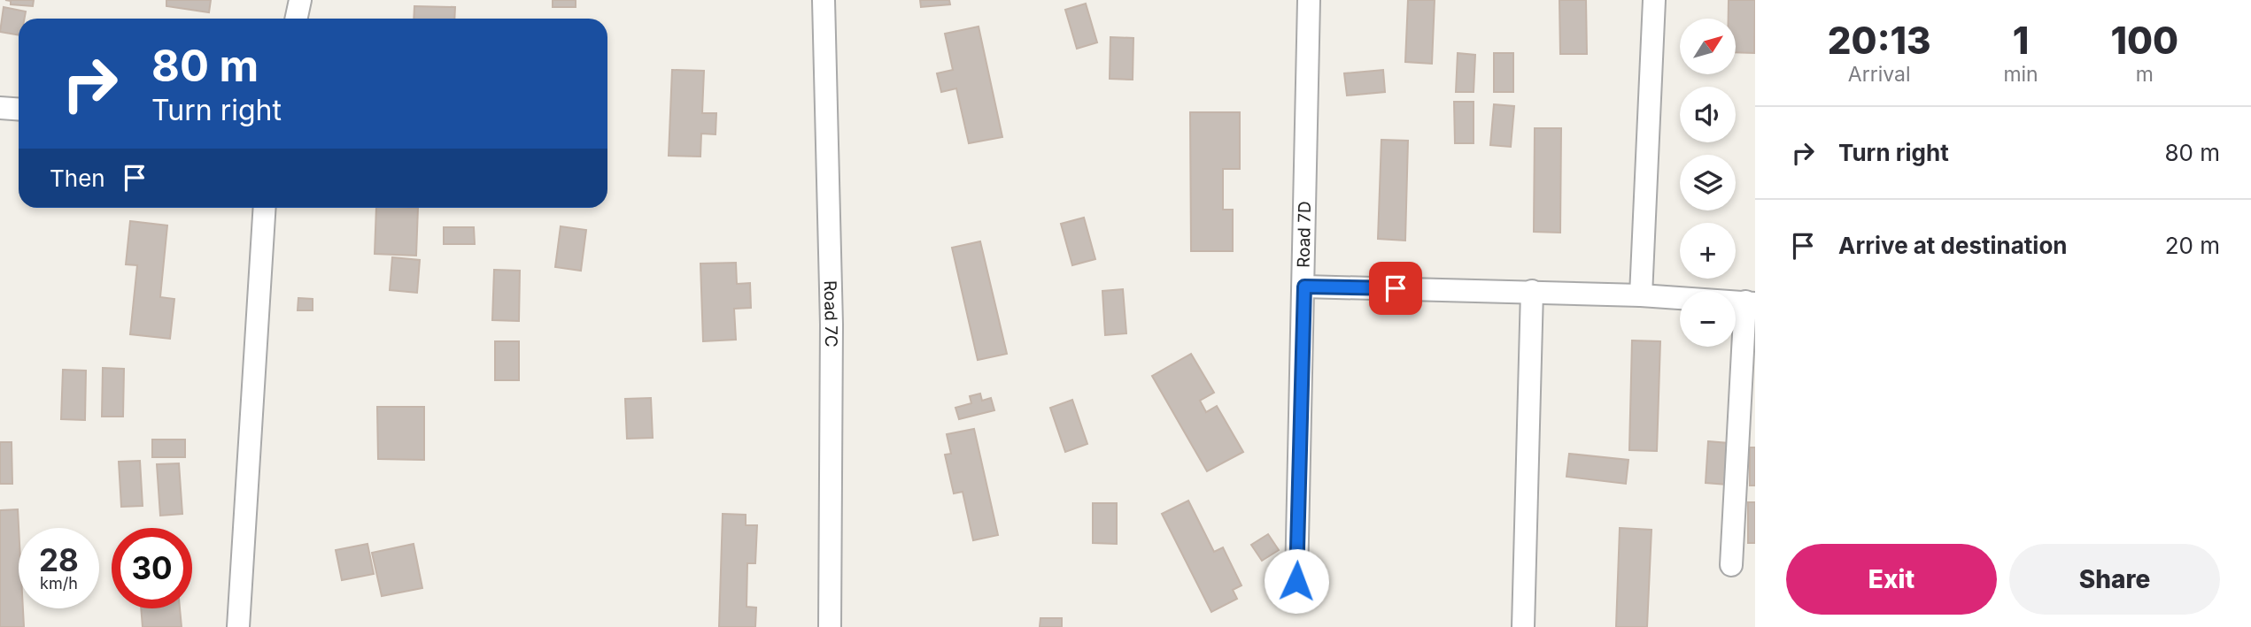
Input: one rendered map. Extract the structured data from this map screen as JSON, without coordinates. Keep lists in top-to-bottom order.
{
  "streets": {
    "street": ["Road 7D", "Road 7C"]
  },
  "north": "top right",
  "page": {
    "eta": [
      "20:13",
      "Arrival",
      "1",
      "min",
      "100",
      "m"
    ],
    "map_buttons": ["+", "−"],
    "turn": ["80 m", "Turn right"],
    "list": [
      {
        "name": "Turn right",
        "value": "80 m"
      },
      {
        "name": "Arrive at destination",
        "value": "20 m"
      }
    ],
    "then": "Then",
    "speed": "28 km/h",
    "limit": "30",
    "buttons": ["Exit", "Share"]
  }
}
